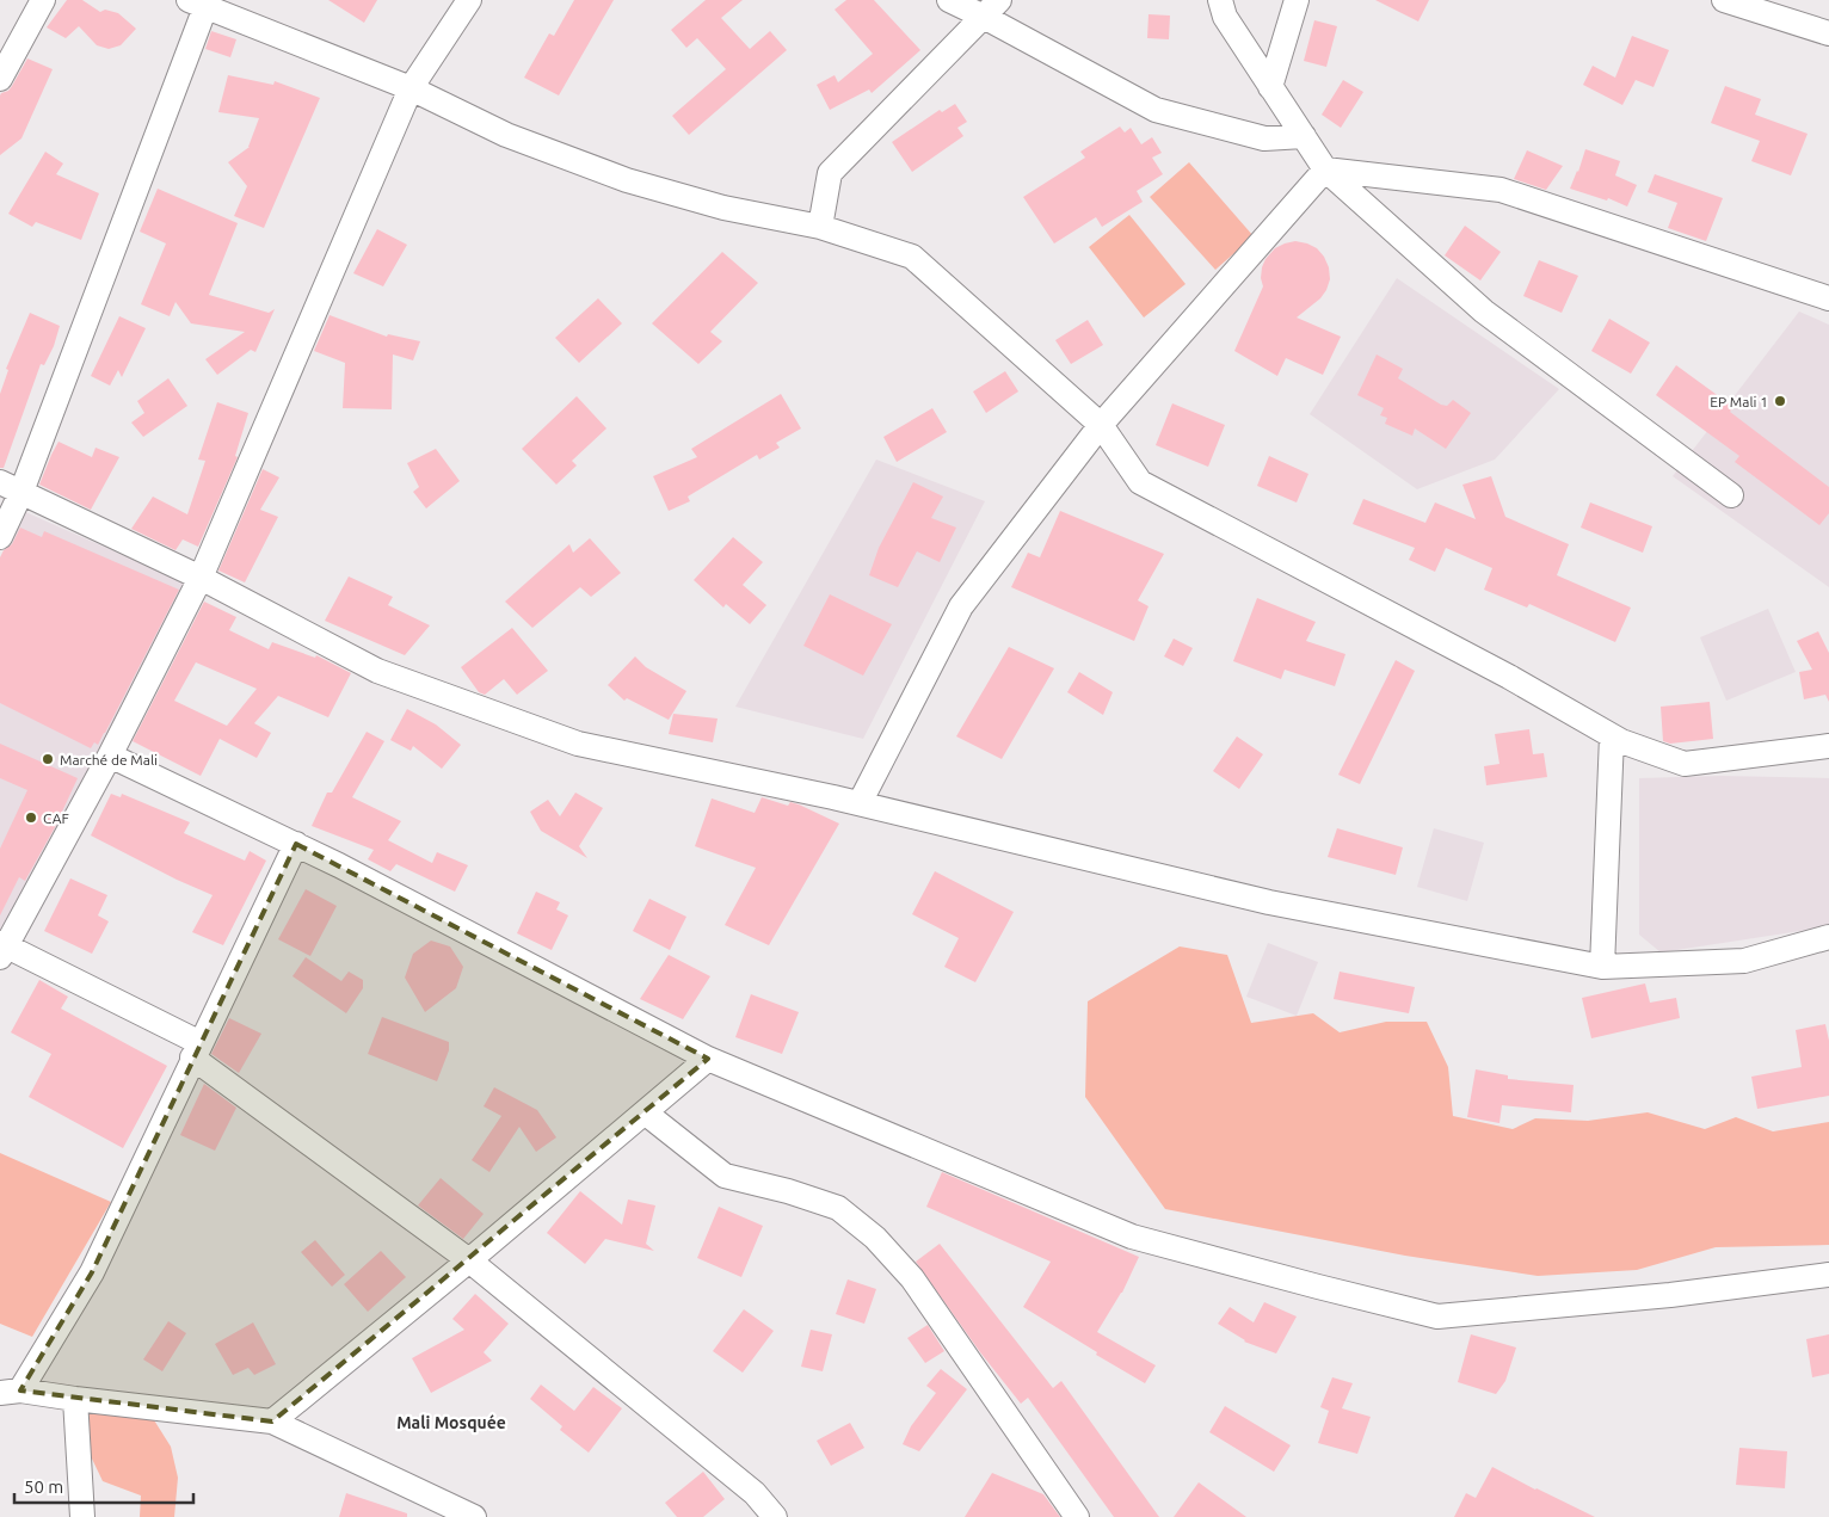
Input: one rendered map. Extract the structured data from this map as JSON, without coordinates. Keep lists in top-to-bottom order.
{
  "districts": ["Mali Mosquée"],
  "places": ["EP Mali 1", "Marché de Mali", "CAF"],
  "scale_bar": "50 m"
}
